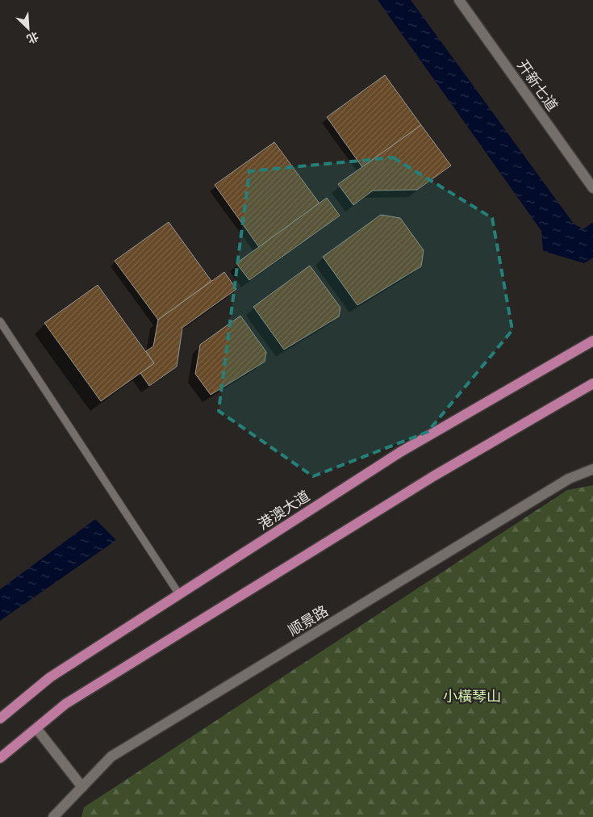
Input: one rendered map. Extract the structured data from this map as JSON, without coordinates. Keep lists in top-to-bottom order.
{
  "streets": {
    "main road": ["港澳大道"],
    "street": ["开新七道", "顺景路"]
  },
  "parks": ["小橫琴山"],
  "north": "bottom right"
}
